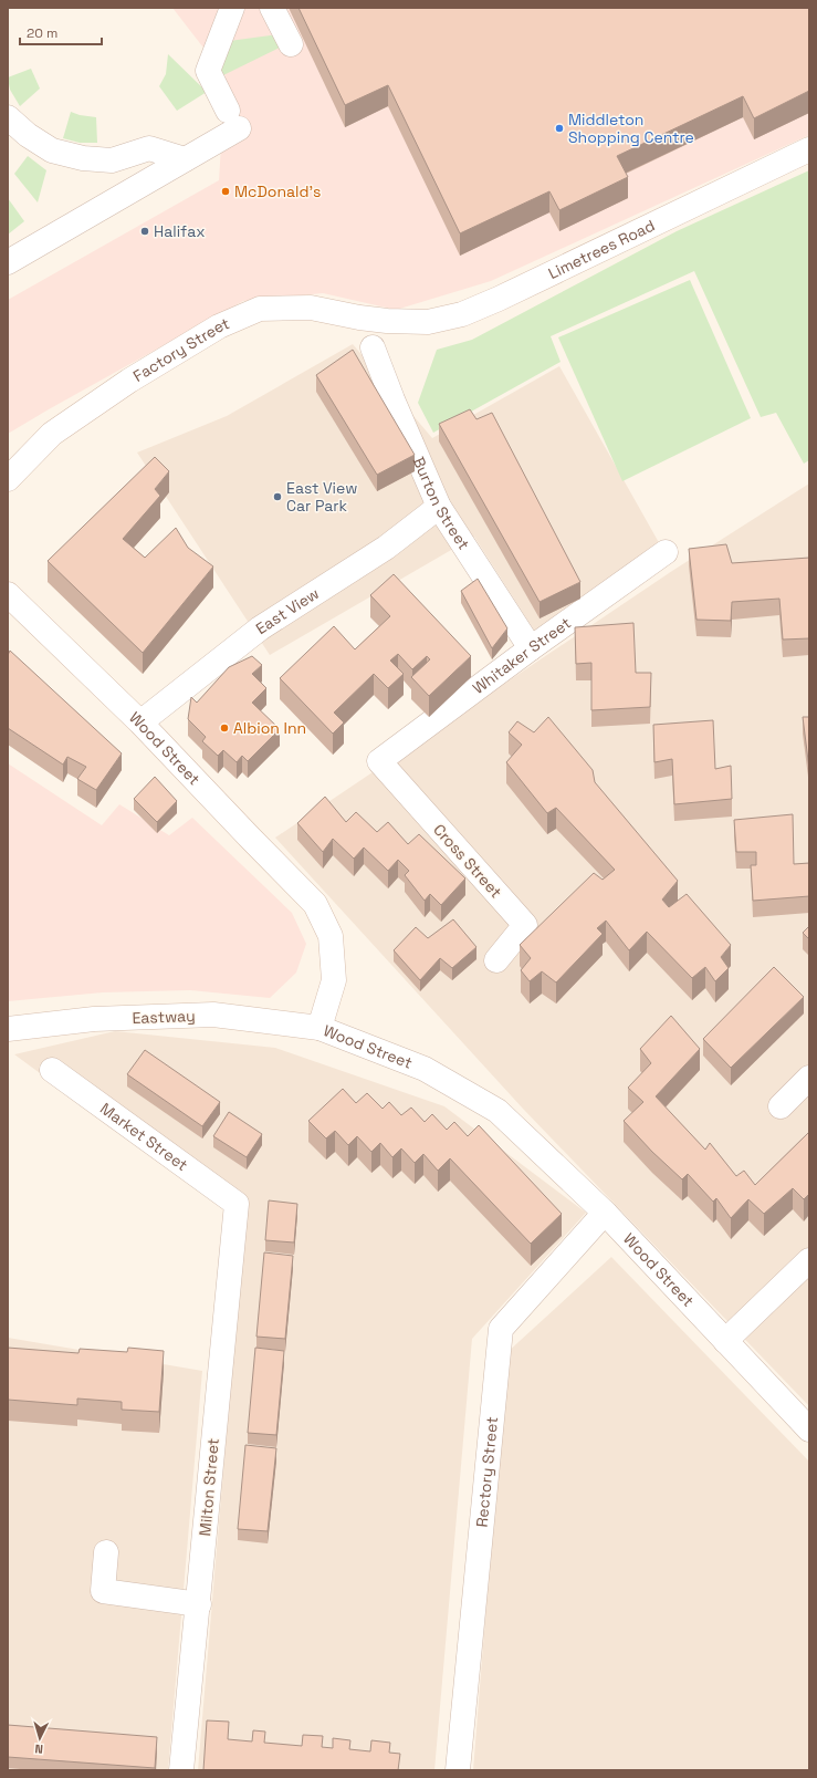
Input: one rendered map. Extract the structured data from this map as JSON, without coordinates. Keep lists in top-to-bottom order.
{
  "streets": {
    "street": [
      "Limetrees Road",
      "Factory Street",
      "Burton Street",
      "East View",
      "Whitaker Street",
      "Wood Street",
      "Cross Street",
      "Eastway",
      "Market Street",
      "Rectory Street",
      "Milton Street"
    ]
  },
  "crossings": [
    ["Limetrees Road", "Factory Street"],
    ["Burton Street", "East View"],
    ["Burton Street", "Whitaker Street"],
    ["East View", "Wood Street"],
    ["Whitaker Street", "Cross Street"],
    ["Wood Street", "Eastway"],
    ["Wood Street", "Rectory Street"],
    ["Market Street", "Milton Street"]
  ],
  "places": [
    "Middleton Shopping Centre",
    "McDonald's",
    "Halifax",
    "East View Car Park",
    "Albion Inn"
  ],
  "scale_bar": "20 m",
  "north": "bottom"
}
